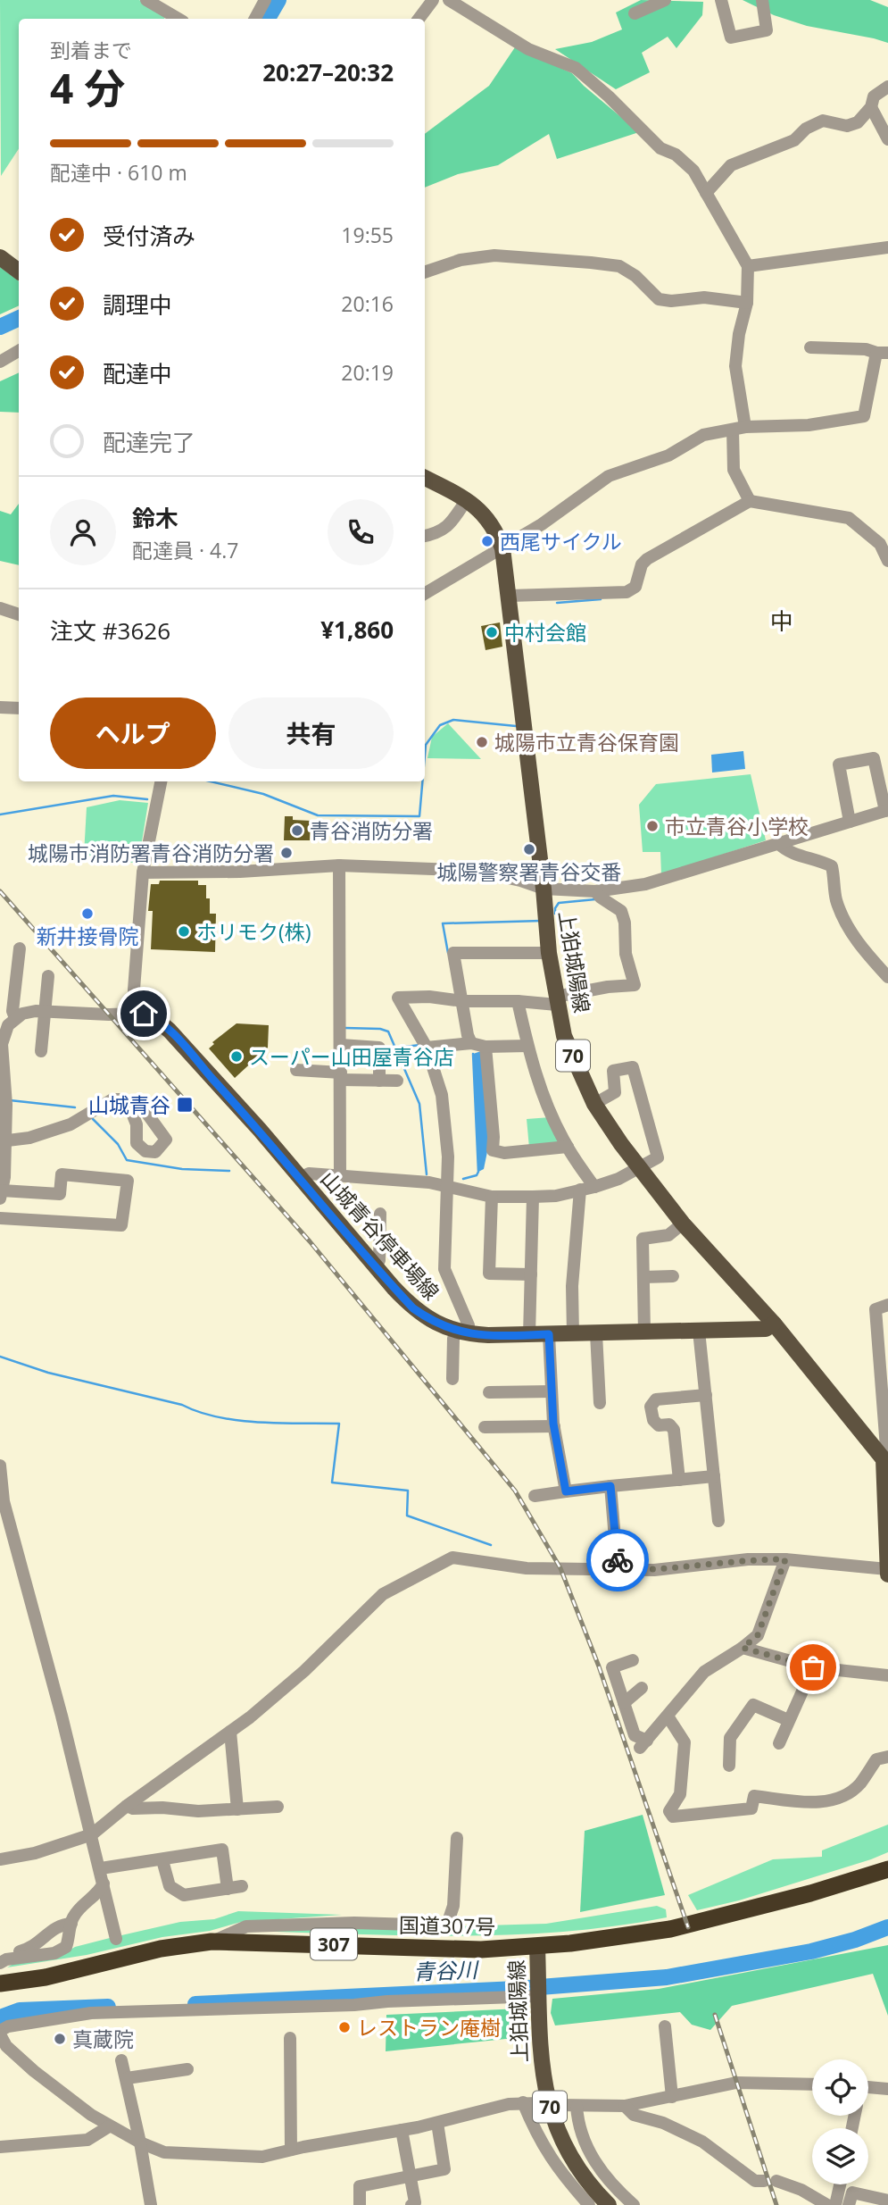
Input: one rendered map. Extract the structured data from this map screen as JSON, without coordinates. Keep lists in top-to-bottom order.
{
  "streets": {
    "highway": ["国道307号", "307"],
    "main road": ["上狛城陽線", "70", "山城青谷停車場線"]
  },
  "crossings": [
    ["上狛城陽線", "山城青谷停車場線"],
    ["上狛城陽線", "国道307号"]
  ],
  "districts": ["中"],
  "water": ["青谷川"],
  "places": {
    "other": [
      "西尾サイクル",
      "中村会館",
      "城陽市立青谷保育園",
      "市立青谷小学校",
      "青谷消防分署",
      "城陽警察署青谷交番",
      "城陽市消防署青谷消防分署",
      "新井接骨院",
      "ホリモク(株)",
      "スーパー山田屋青谷店",
      "レストラン庵樹",
      "真蔵院"
    ],
    "transit": ["山城青谷"]
  },
  "page": {
    "heading": ["4 分", "到着まで", "20:27–20:32"],
    "panel": [
      "鈴木",
      "配達員 · 4.7",
      "注文 #3626",
      "¥1,860"
    ],
    "bar": "配達中 · 610 m",
    "list": [
      ["受付済み", "19:55"],
      ["調理中", "20:16"],
      ["配達中", "20:19"],
      "配達完了"
    ],
    "buttons": ["ヘルプ", "共有"]
  }
}
